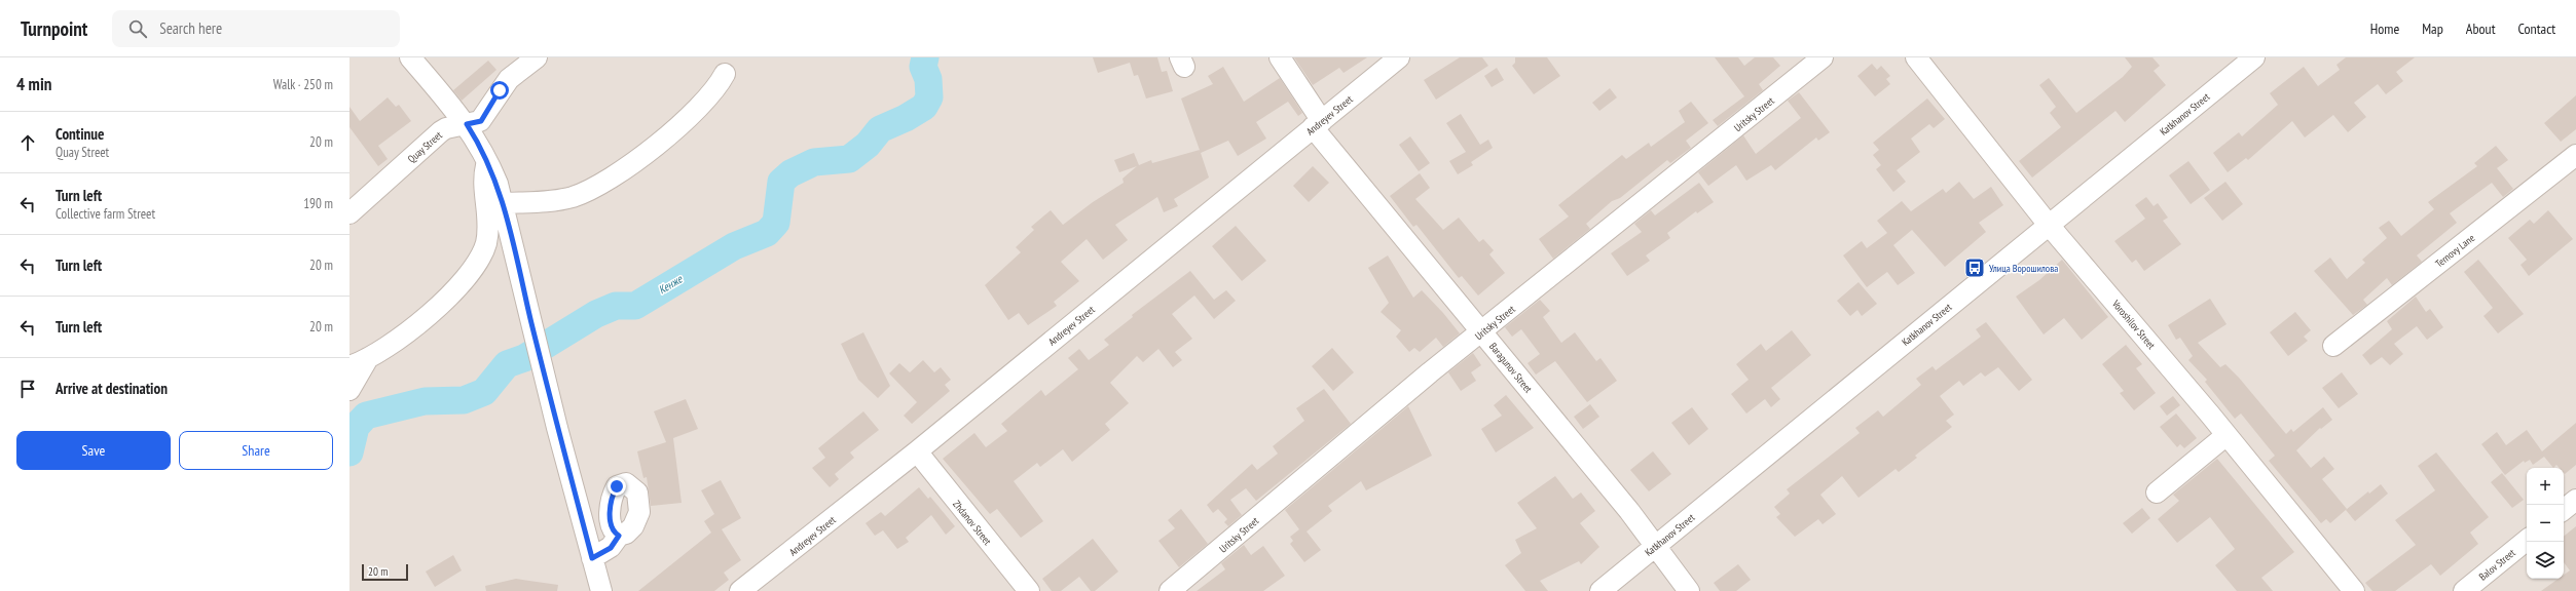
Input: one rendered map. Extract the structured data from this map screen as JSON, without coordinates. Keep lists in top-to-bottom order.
{
  "streets": {
    "street": [
      "Uritsky Street",
      "Katkhanov Street",
      "Andreyev Street",
      "Quay Street",
      "Ternovy Lane",
      "Voroshilov Street",
      "Baragunov Street",
      "Zhdanov Street",
      "Balov Street"
    ]
  },
  "crossings": [
    ["Uritsky Street", "Baragunov Street"],
    ["Katkhanov Street", "Voroshilov Street"],
    ["Katkhanov Street", "Baragunov Street"],
    ["Andreyev Street", "Baragunov Street"],
    ["Andreyev Street", "Zhdanov Street"]
  ],
  "water": ["Кенже"],
  "places": {
    "bus stop": ["Улица Ворошилова"]
  },
  "scale_bar": "20 m",
  "page": {
    "header": "Turnpoint",
    "search": "Search here",
    "nav": [
      "Home",
      "Map",
      "About",
      "Contact"
    ],
    "heading": ["4 min", "Walk · 250 m"],
    "list": [
      ["Continue", "Quay Street", "20 m"],
      ["Turn left", "Collective farm Street", "190 m"],
      ["Turn left", "20 m"],
      ["Turn left", "20 m"],
      "Arrive at destination"
    ],
    "buttons": ["Save", "Share"],
    "map_buttons": ["+", "−"],
    "scale": "20 m"
  }
}
